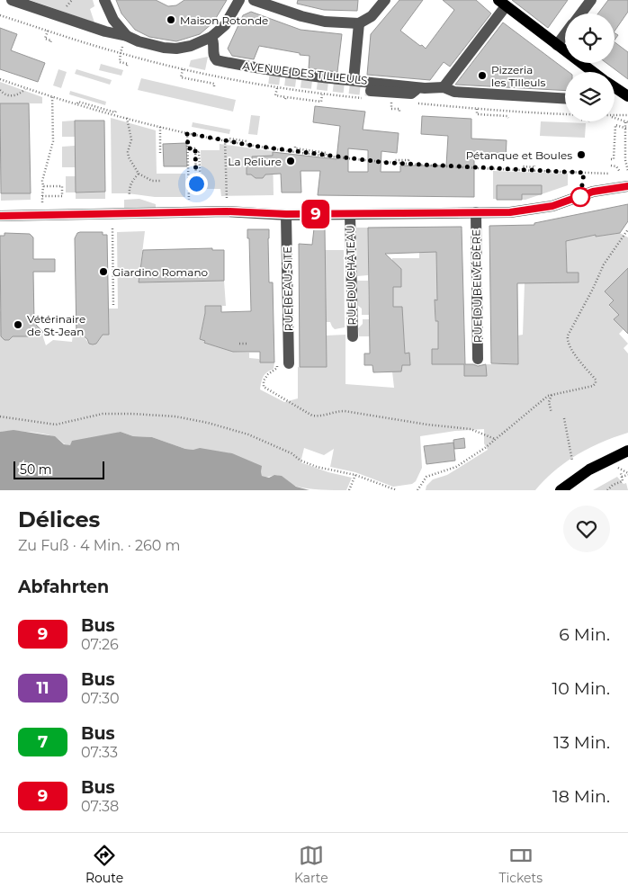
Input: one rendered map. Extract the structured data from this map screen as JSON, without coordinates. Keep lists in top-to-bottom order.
{
  "streets": {
    "street": [
      "AVENUE DES TILLEULS",
      "RUE DU CHÂTEAU",
      "RUE DU BELVÉDÈRE",
      "RUE BEAU-SITE"
    ]
  },
  "places": [
    "Maison Rotonde",
    "Pizzeria les Tilleuls",
    "Pétanque et Boules",
    "La Reliure",
    "Giardino Romano",
    "Vétérinaire de St-Jean"
  ],
  "lines": ["bus line 9"],
  "scale_bar": "50 m",
  "page": {
    "on_map": "9",
    "scale": "50 m",
    "heading": [
      ["Délices", "Zu Fuß · 4 Min. · 260 m"],
      "Abfahrten"
    ],
    "list": [
      {
        "mark": "9",
        "name": "Bus",
        "note": "07:26",
        "value": "6 Min."
      },
      {
        "mark": "11",
        "name": "Bus",
        "note": "07:30",
        "value": "10 Min."
      },
      {
        "mark": "7",
        "name": "Bus",
        "note": "07:33",
        "value": "13 Min."
      },
      {
        "mark": "9",
        "name": "Bus",
        "note": "07:38",
        "value": "18 Min."
      }
    ],
    "tabs": ["Route", "Karte", "Tickets"]
  }
}
